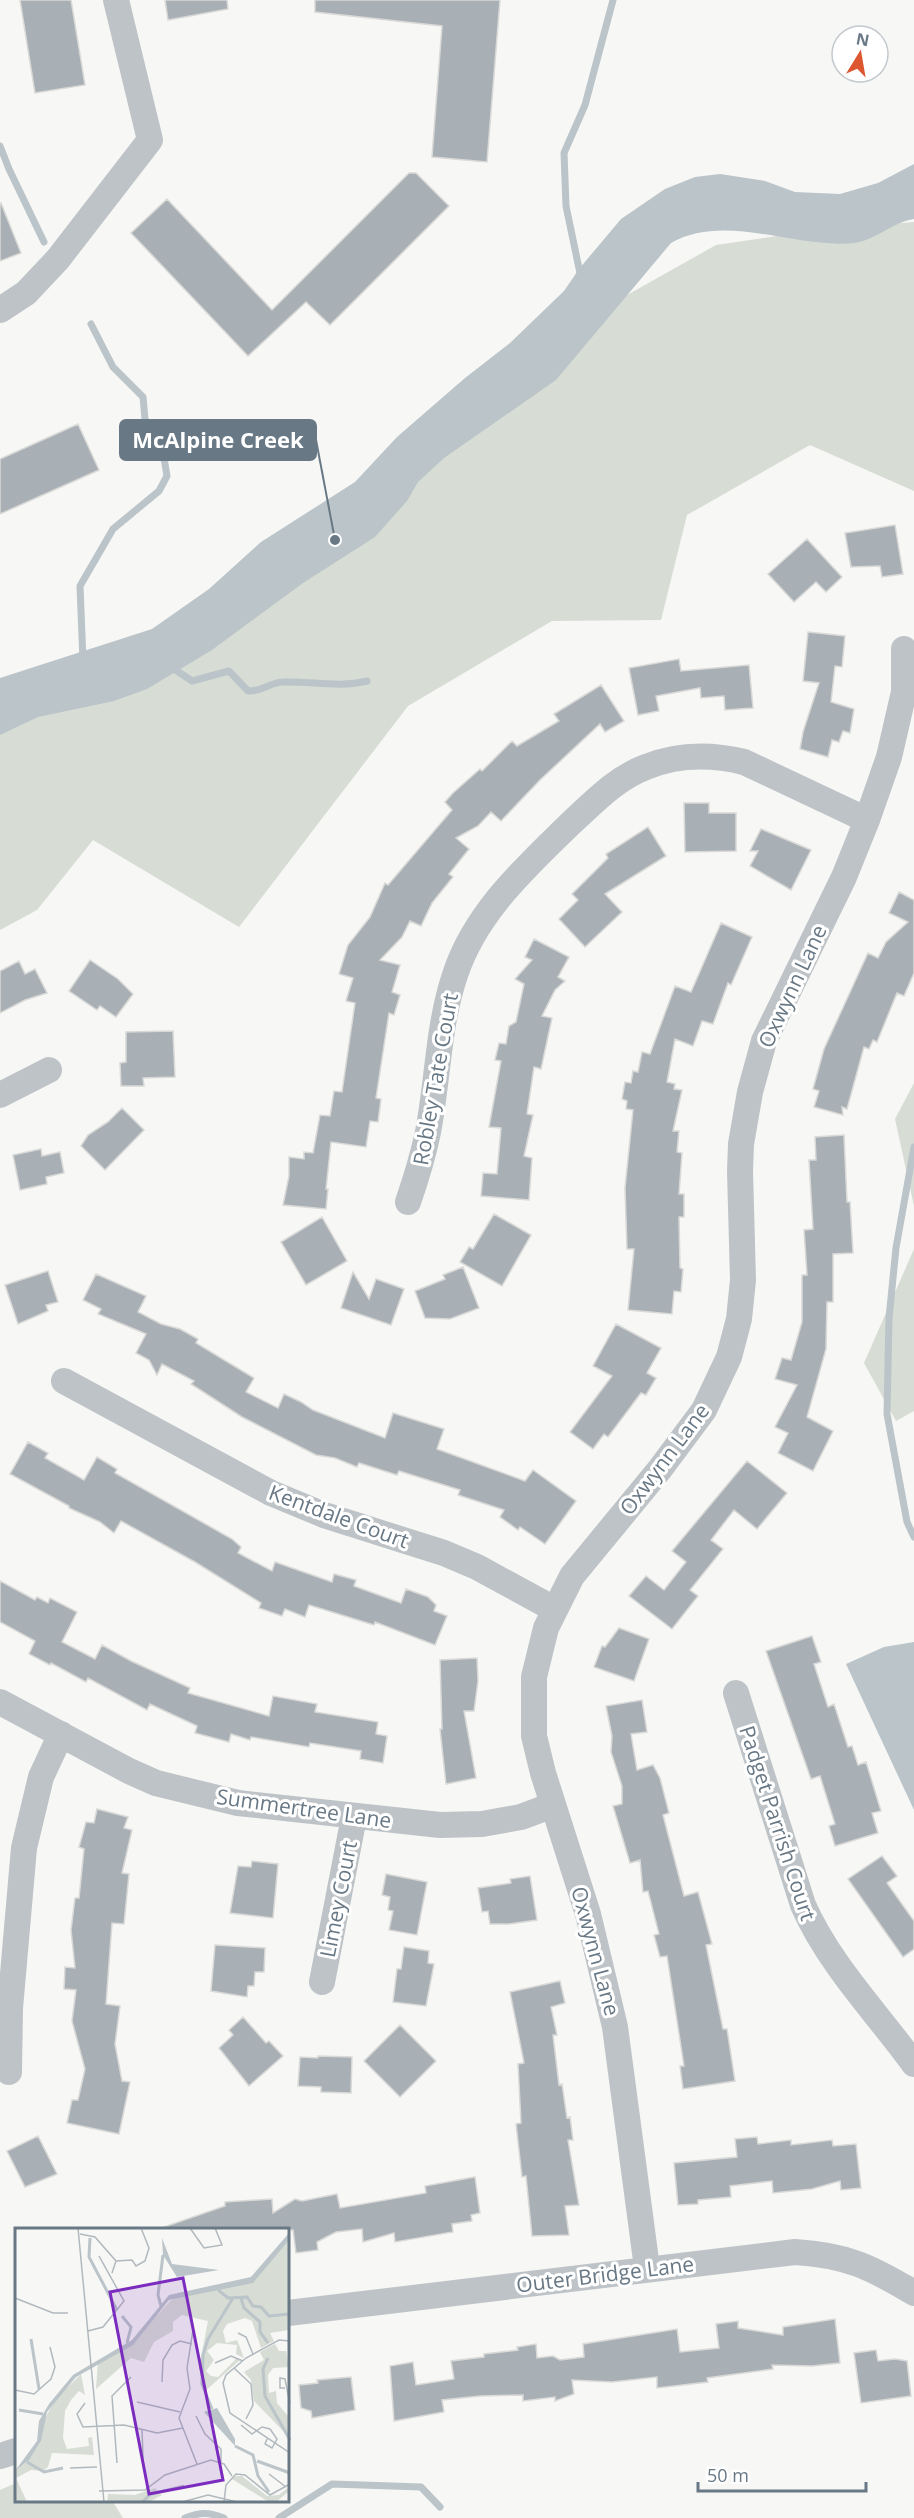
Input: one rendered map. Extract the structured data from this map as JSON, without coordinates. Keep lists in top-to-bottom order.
{
  "streets": {
    "street": [
      "Oxwynn Lane",
      "Robley Tate Court",
      "Kentdale Court",
      "Summertree Lane",
      "Padget Parrish Court",
      "Limey Court",
      "Outer Bridge Lane"
    ]
  },
  "crossings": [
    ["Oxwynn Lane", "Robley Tate Court"],
    ["Oxwynn Lane", "Kentdale Court"],
    ["Oxwynn Lane", "Summertree Lane"],
    ["Oxwynn Lane", "Outer Bridge Lane"],
    ["Summertree Lane", "Limey Court"]
  ],
  "places": ["McAlpine Creek"],
  "scale_bar": "50 m",
  "north": "top"
}
